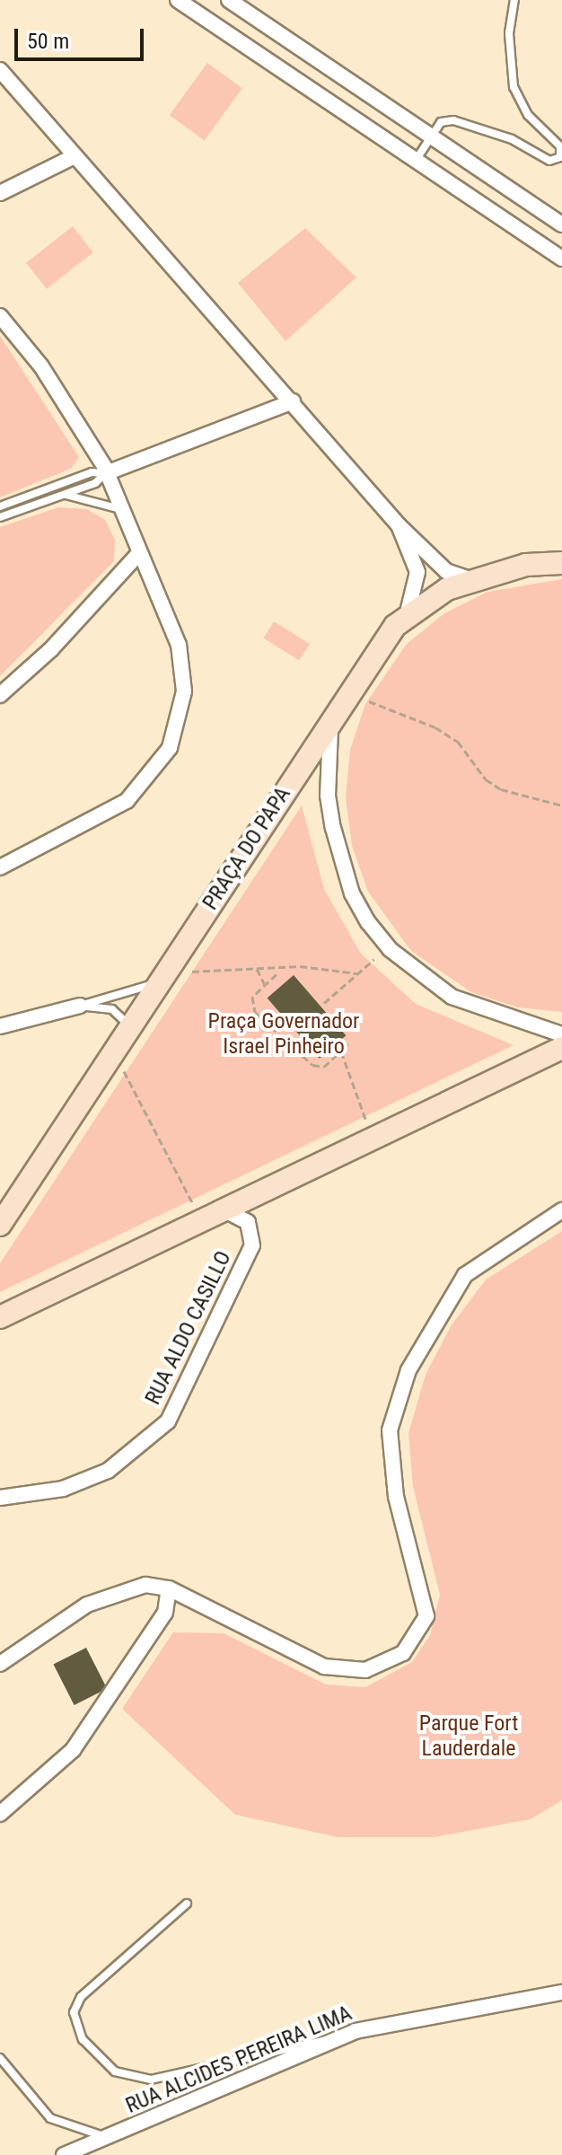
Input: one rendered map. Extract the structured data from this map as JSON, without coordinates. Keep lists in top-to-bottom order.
{
  "streets": {
    "street": ["PRAÇA DO PAPA", "RUA ALDO CASILLO", "RUA ALCIDES PEREIRA LIMA"]
  },
  "parks": ["Praça Governador Israel Pinheiro", "Parque Fort Lauderdale"],
  "scale_bar": "50 m"
}
